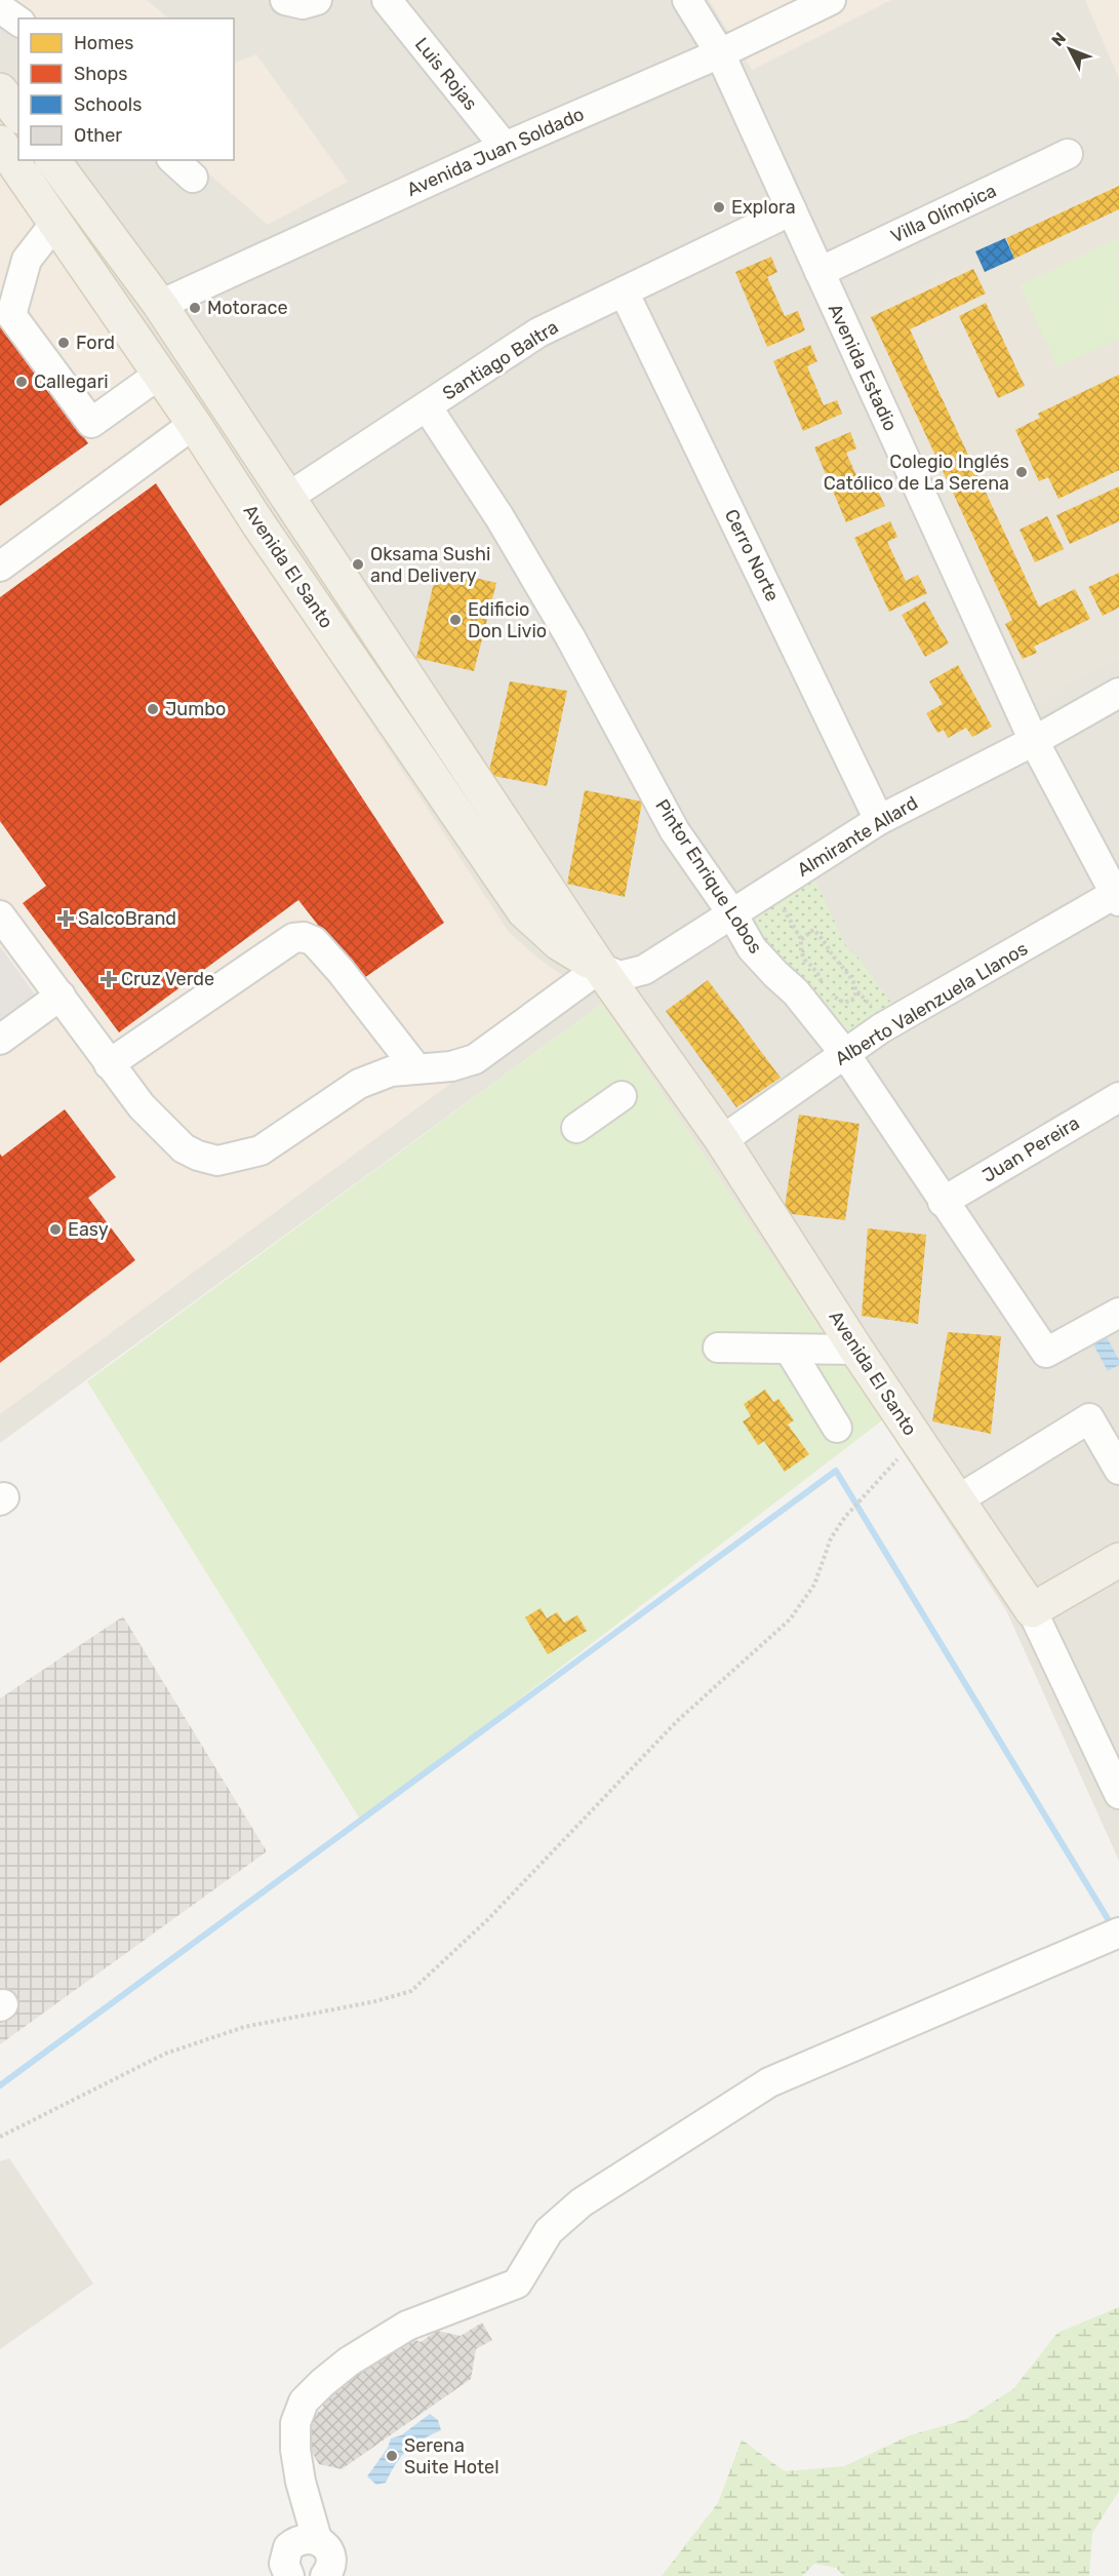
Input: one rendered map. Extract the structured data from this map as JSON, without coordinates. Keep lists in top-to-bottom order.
{
  "streets": {
    "main road": ["Avenida El Santo"],
    "street": [
      "Luis Rojas",
      "Avenida Juan Soldado",
      "Villa Olímpica",
      "Santiago Baltra",
      "Avenida Estadio",
      "Cerro Norte",
      "Almirante Allard",
      "Pintor Enrique Lobos",
      "Alberto Valenzuela Llanos",
      "Juan Pereira"
    ]
  },
  "crossings": [
    ["Luis Rojas", "Avenida Juan Soldado"],
    ["Avenida Juan Soldado", "Avenida Estadio"],
    ["Avenida Juan Soldado", "Avenida El Santo"],
    ["Villa Olímpica", "Avenida Estadio"],
    ["Santiago Baltra", "Avenida Estadio"],
    ["Santiago Baltra", "Cerro Norte"],
    ["Santiago Baltra", "Avenida El Santo"],
    ["Santiago Baltra", "Pintor Enrique Lobos"],
    ["Avenida Estadio", "Almirante Allard"],
    ["Avenida Estadio", "Alberto Valenzuela Llanos"],
    ["Cerro Norte", "Almirante Allard"],
    ["Avenida El Santo", "Almirante Allard"],
    ["Avenida El Santo", "Alberto Valenzuela Llanos"],
    ["Almirante Allard", "Pintor Enrique Lobos"],
    ["Pintor Enrique Lobos", "Alberto Valenzuela Llanos"],
    ["Pintor Enrique Lobos", "Juan Pereira"]
  ],
  "places": {
    "other": [
      "Explora",
      "Motorace",
      "Ford",
      "Callegari",
      "Colegio Inglés Católico de La Serena",
      "Oksama Sushi and Delivery",
      "Edificio Don Livio",
      "Jumbo",
      "Easy",
      "Serena Suite Hotel"
    ],
    "health": ["SalcoBrand", "Cruz Verde"]
  },
  "legend": [
    "Homes",
    "Shops",
    "Schools",
    "Other"
  ],
  "north": "top left"
}
